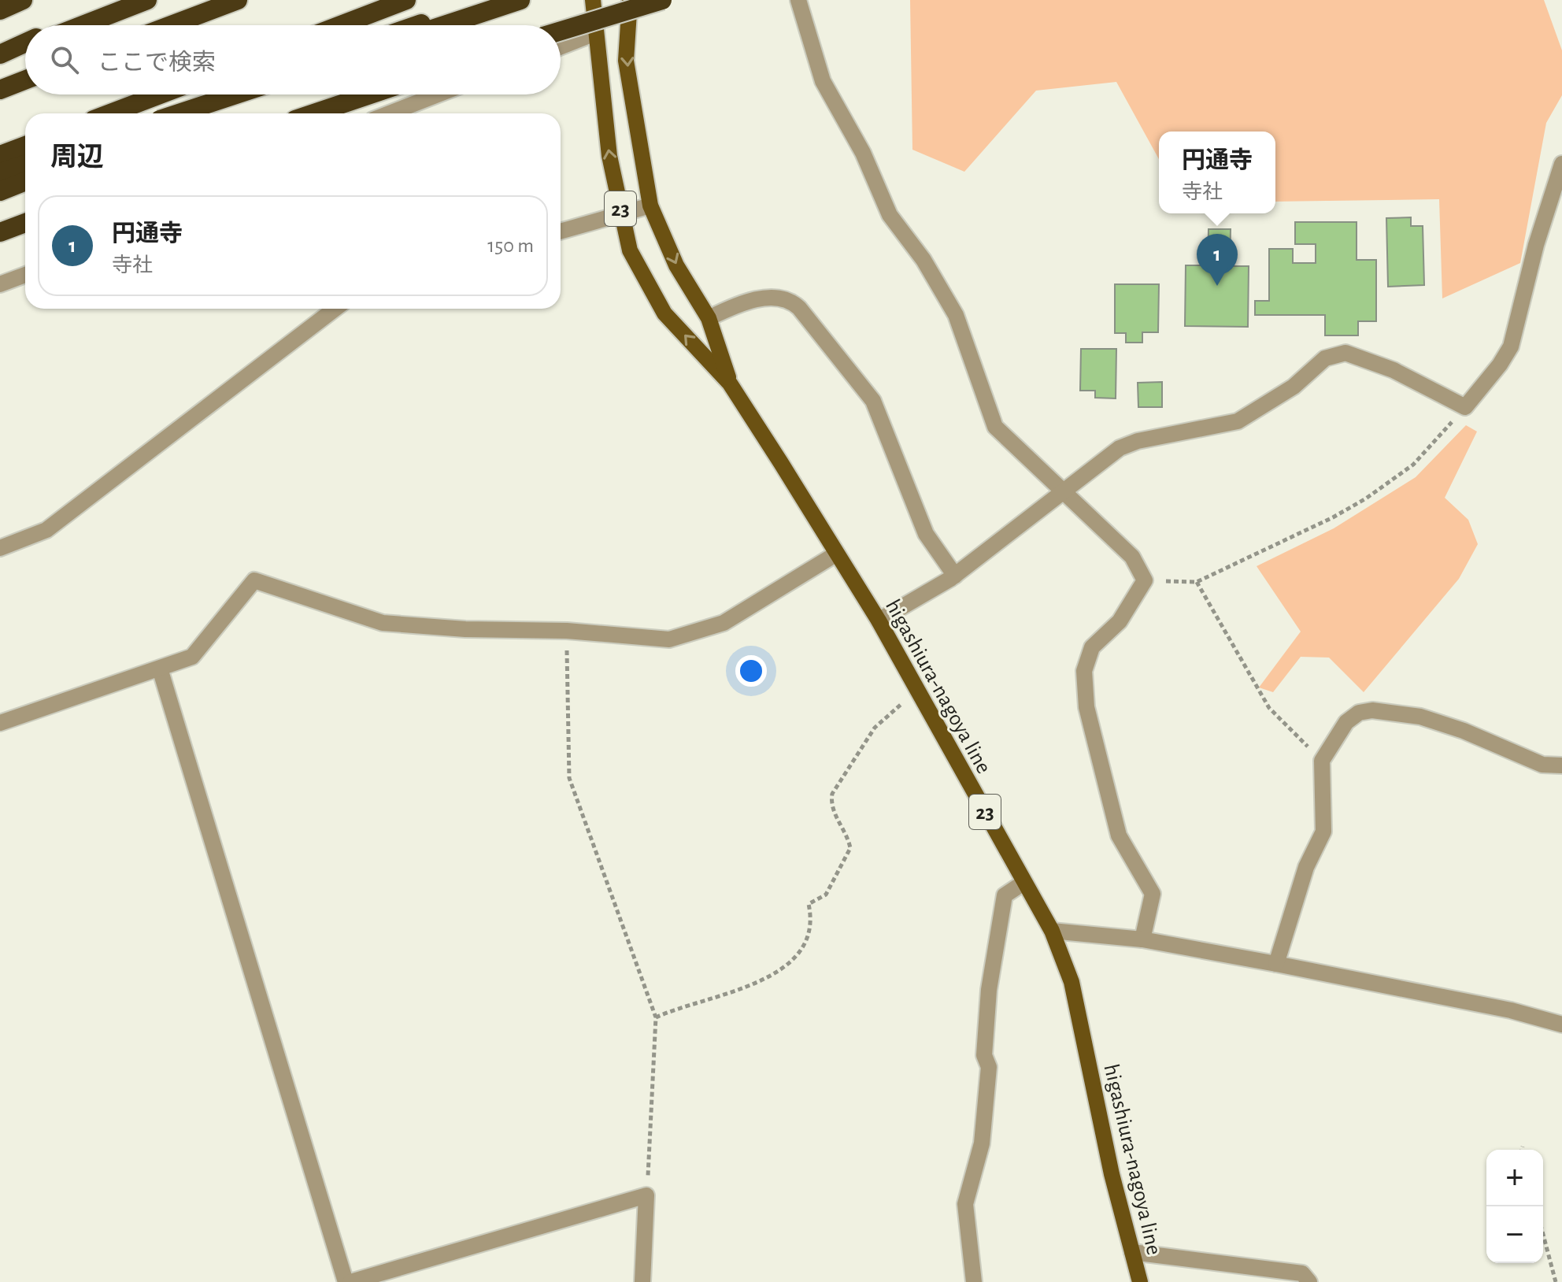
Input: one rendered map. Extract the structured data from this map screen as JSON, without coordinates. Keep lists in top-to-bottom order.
{
  "streets": {
    "main road": ["23", "higashiura-nagoya line"]
  },
  "page": {
    "search": "ここで検索",
    "heading": "周辺",
    "popup": ["円通寺", "寺社"],
    "list": [
      {
        "mark": "1",
        "name": "円通寺",
        "note": "寺社",
        "value": "150 m"
      }
    ],
    "pins": "1",
    "map_buttons": ["+", "−"]
  }
}
